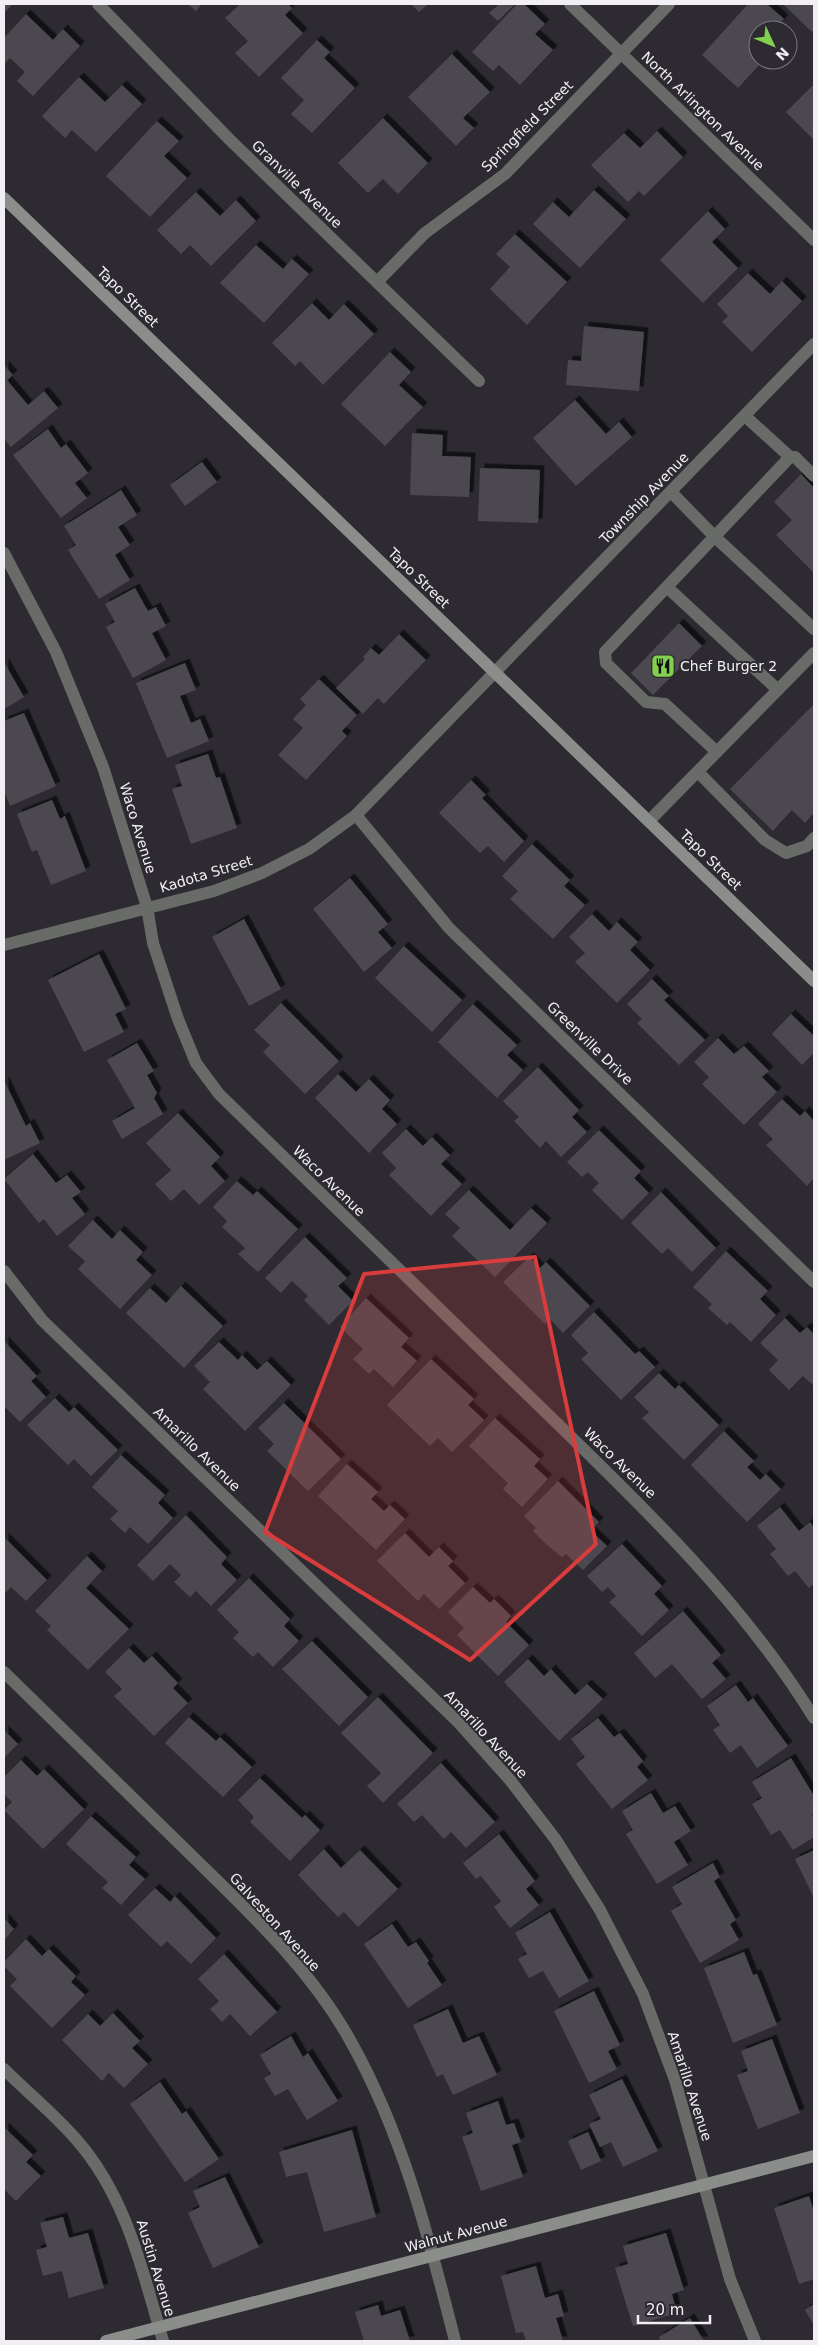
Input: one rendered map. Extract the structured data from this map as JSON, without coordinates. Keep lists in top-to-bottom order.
{
  "streets": {
    "street": [
      "North Arlington Avenue",
      "Springfield Street",
      "Granville Avenue",
      "Tapo Street",
      "Township Avenue",
      "Waco Avenue",
      "Kadota Street",
      "Greenville Drive",
      "Amarillo Avenue",
      "Galveston Avenue",
      "Walnut Avenue",
      "Austin Avenue"
    ]
  },
  "crossings": [
    ["North Arlington Avenue", "Springfield Street"],
    ["Springfield Street", "Granville Avenue"],
    ["Tapo Street", "Township Avenue"],
    ["Tapo Street", "Kadota Street"],
    ["Township Avenue", "Kadota Street"],
    ["Waco Avenue", "Kadota Street"],
    ["Kadota Street", "Greenville Drive"],
    ["Amarillo Avenue", "Walnut Avenue"],
    ["Galveston Avenue", "Walnut Avenue"],
    ["Walnut Avenue", "Austin Avenue"]
  ],
  "places": {
    "restaurant": ["Chef Burger 2"]
  },
  "scale_bar": "20 m",
  "north": "bottom right"
}
